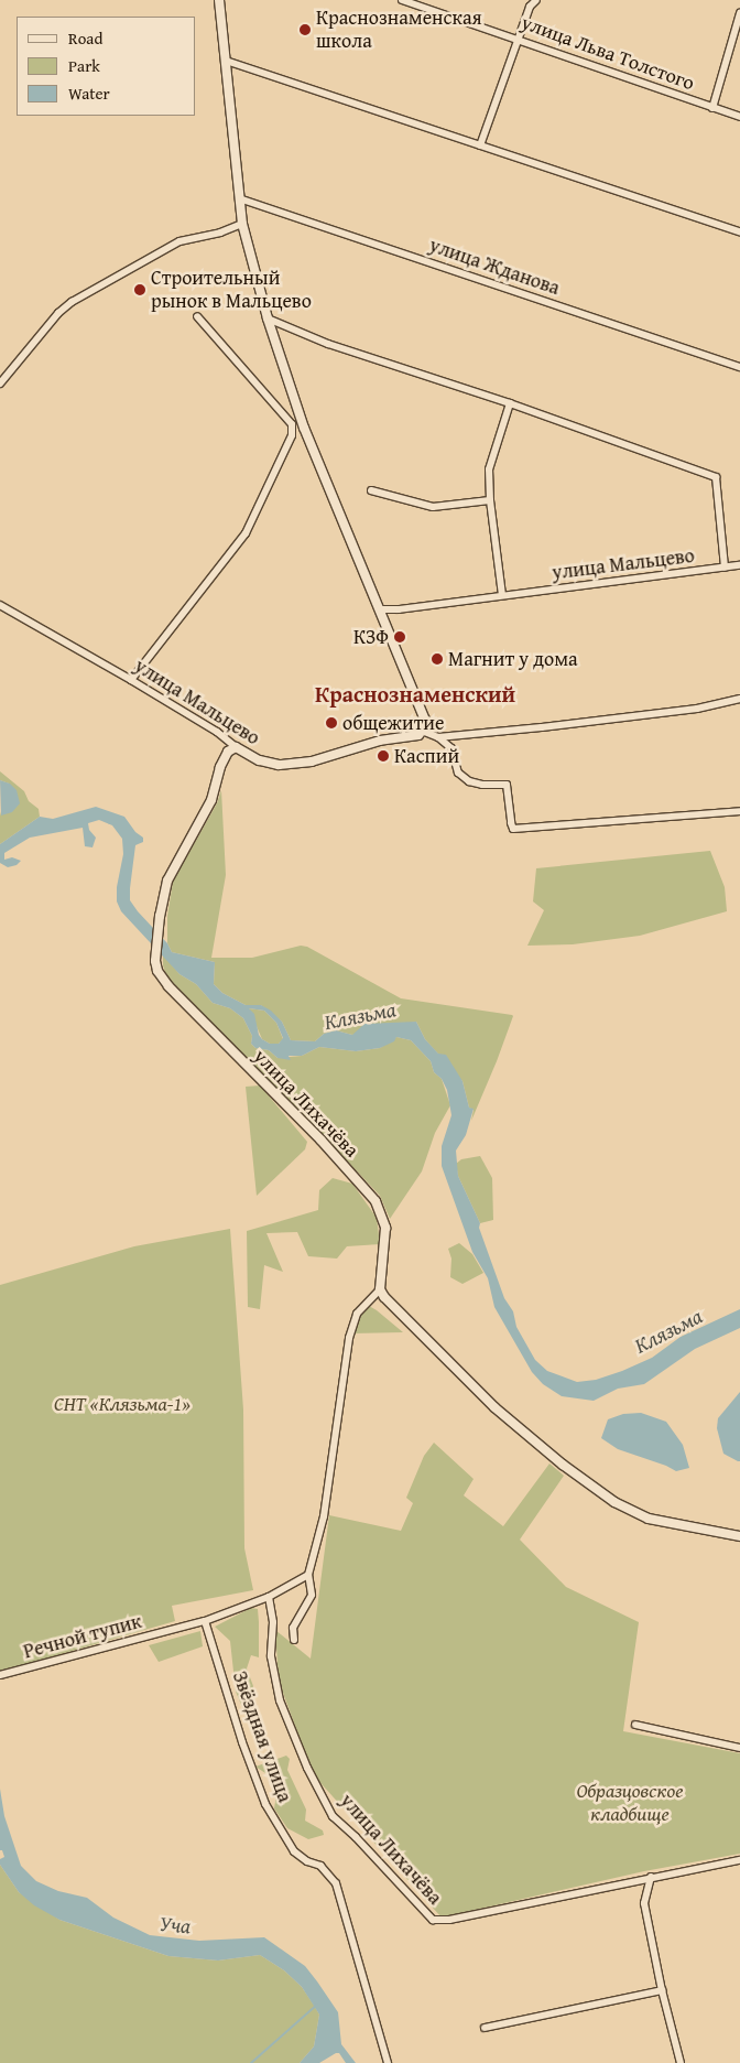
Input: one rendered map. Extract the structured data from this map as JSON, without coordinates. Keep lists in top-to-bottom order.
{
  "streets": {
    "street": [
      "улица Льва Толстого",
      "улица Жданова",
      "улица Мальцево",
      "улица Лихачёва",
      "Речной тупик",
      "Звёздная улица"
    ]
  },
  "crossings": [
    ["улица Мальцево", "улица Лихачёва"],
    ["улица Лихачёва", "Речной тупик"],
    ["Речной тупик", "Звёздная улица"]
  ],
  "districts": ["Краснознаменский"],
  "water": ["Клязьма", "Уча"],
  "parks": ["СНТ «Клязьма-1»", "Образцовское кладбище"],
  "places": [
    "Краснознаменская школа",
    "Строительный рынок в Мальцево",
    "КЗФ",
    "Магнит у дома",
    "общежитие",
    "Каспий"
  ],
  "legend": ["Road", "Park", "Water"]
}
